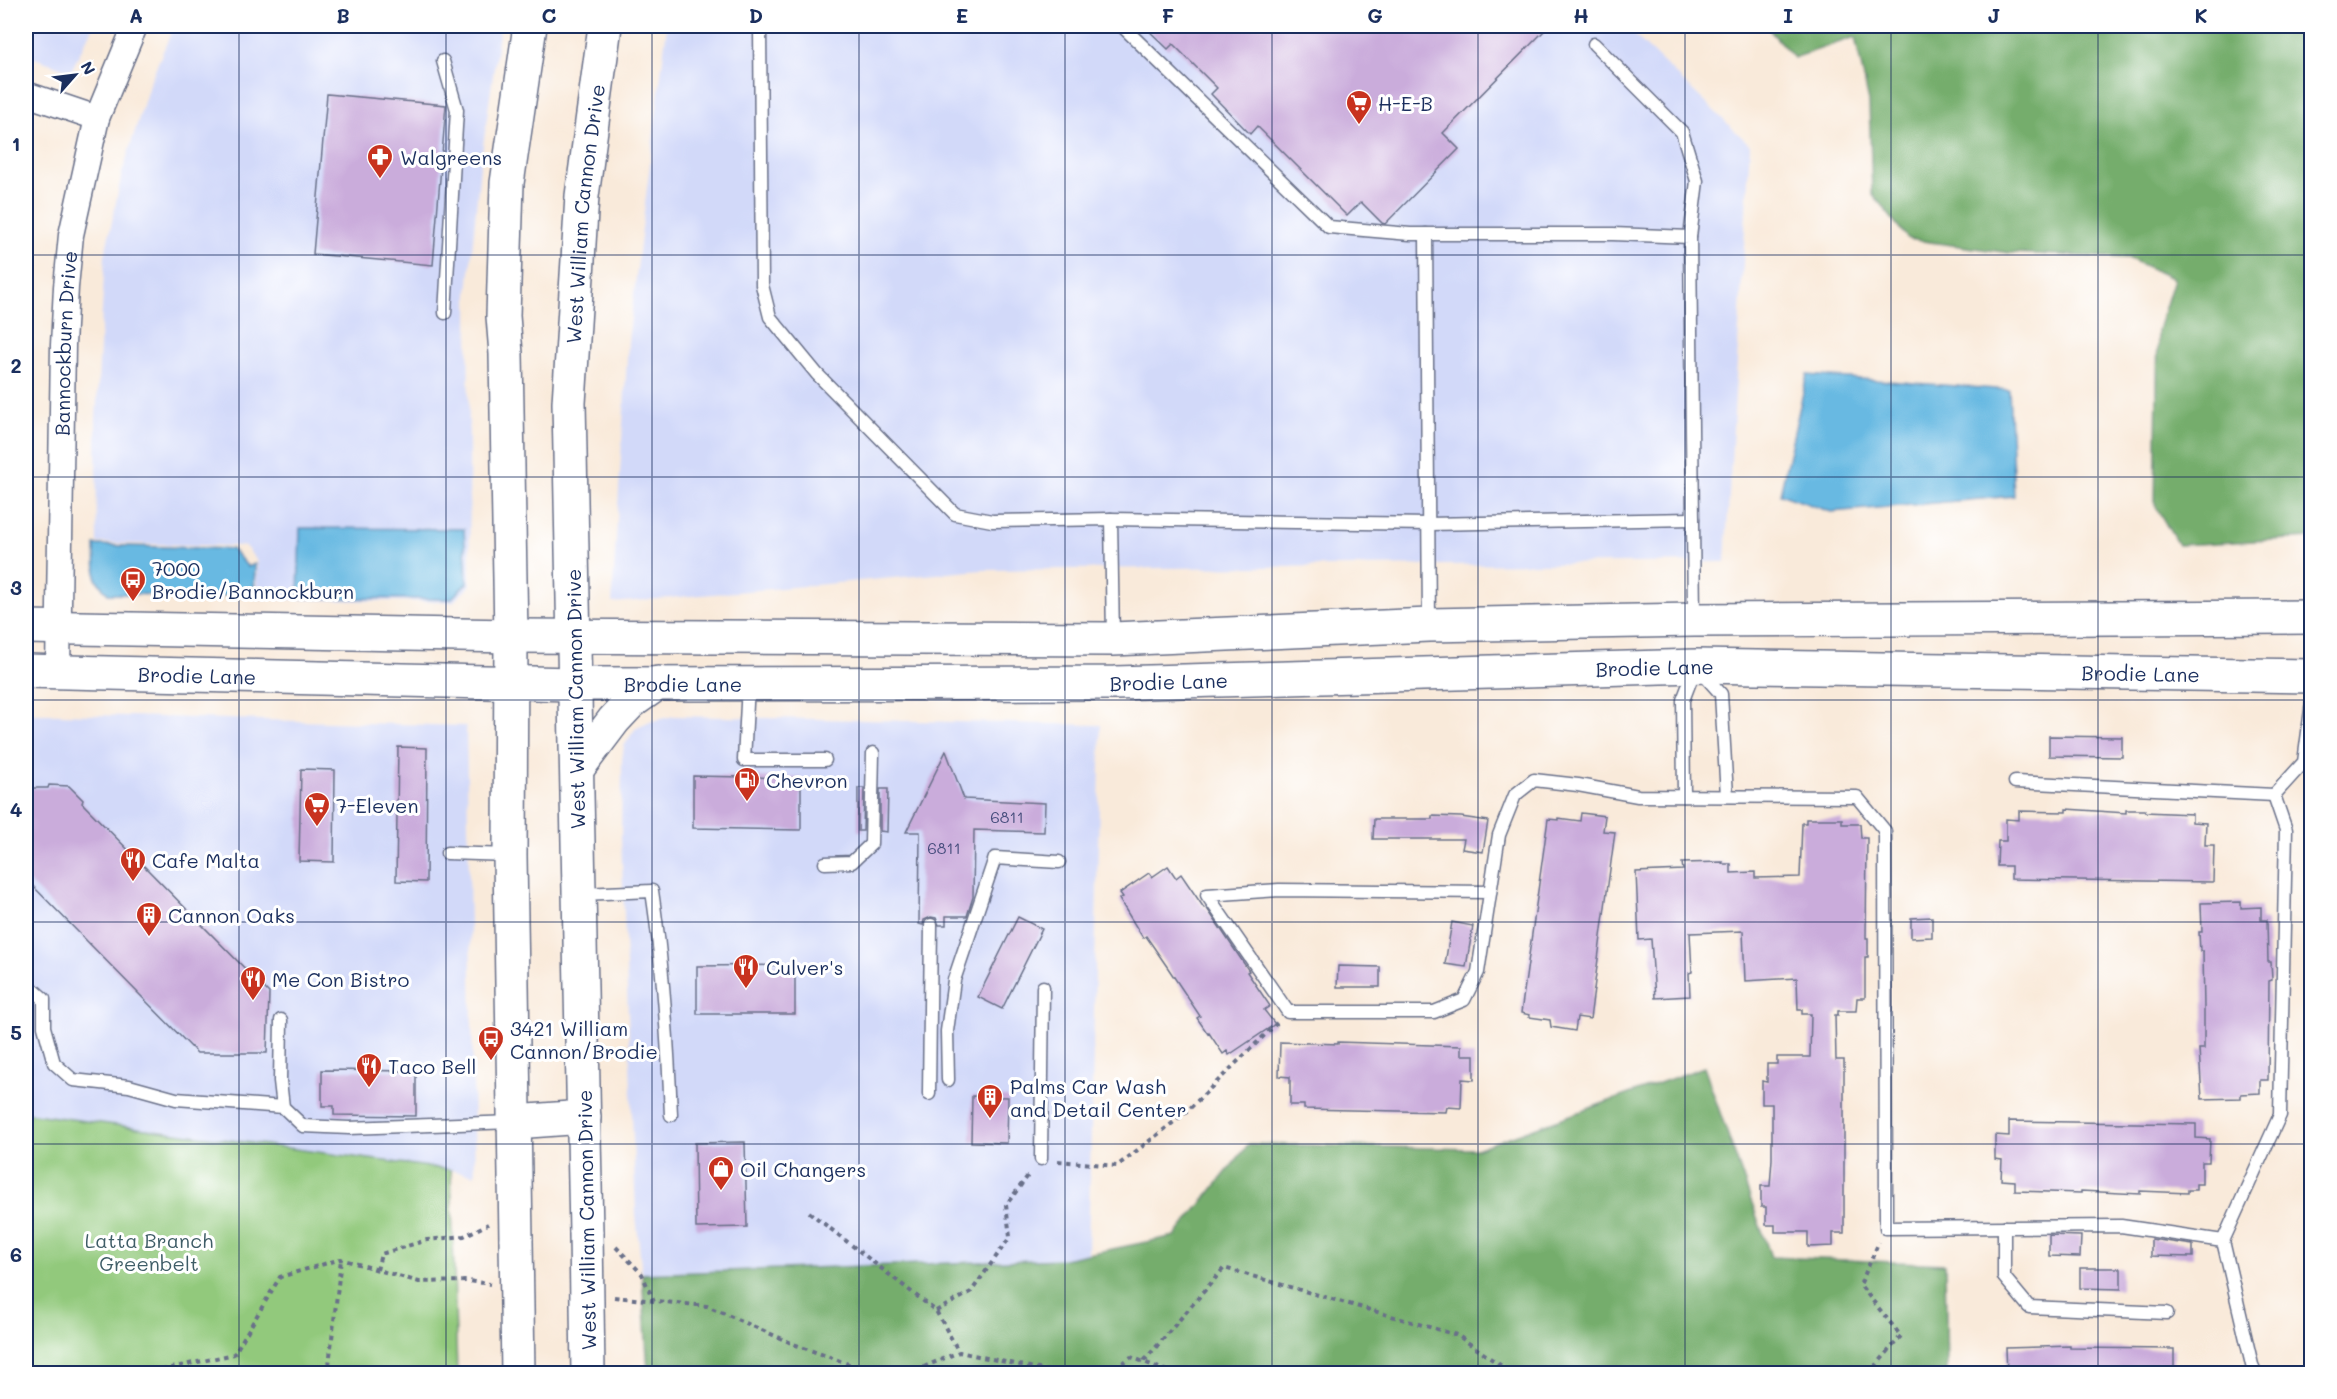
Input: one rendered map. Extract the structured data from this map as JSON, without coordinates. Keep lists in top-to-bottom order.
{
  "streets": {
    "main road": ["West William Cannon Drive", "Brodie Lane"],
    "street": ["Bannockburn Drive"]
  },
  "crossings": [
    ["West William Cannon Drive", "Brodie Lane"],
    ["Bannockburn Drive", "Brodie Lane"]
  ],
  "parks": ["Latta Branch Greenbelt"],
  "places": {
    "supermarket": ["H-E-B", "7-Eleven"],
    "pharmacy": ["Walgreens"],
    "bus stop": ["7000 Brodie/Bannockburn", "3421 William Cannon/Brodie"],
    "fuel station": ["Chevron"],
    "restaurant": [
      "Cafe Malta",
      "Culver's",
      "Me Con Bistro",
      "Taco Bell"
    ],
    "building": ["Cannon Oaks", "Palms Car Wash and Detail Center"],
    "shop": ["Oil Changers"]
  },
  "house_numbers": ["6811", "6811"],
  "north": "top right",
  "grid": {
    "columns": [
      "A",
      "B",
      "C",
      "D",
      "E",
      "F",
      "G",
      "H",
      "I",
      "J",
      "K"
    ],
    "rows": [
      "1",
      "2",
      "3",
      "4",
      "5",
      "6"
    ]
  }
}
